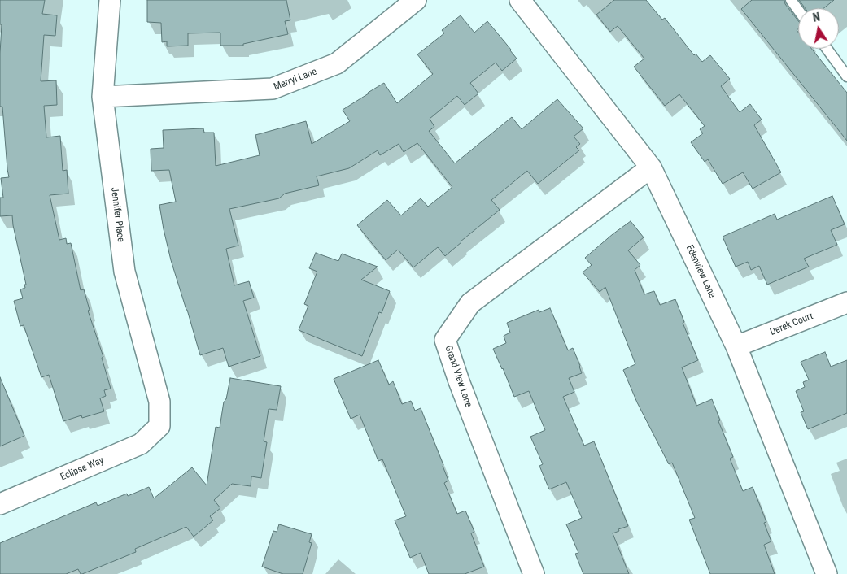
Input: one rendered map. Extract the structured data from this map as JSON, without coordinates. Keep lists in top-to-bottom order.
{
  "streets": {
    "street": [
      "Merryl Lane",
      "Jennifer Place",
      "Edenview Lane",
      "Derek Court",
      "Grand View Lane",
      "Eclipse Way"
    ]
  },
  "crossings": [
    ["Merryl Lane", "Jennifer Place"],
    ["Jennifer Place", "Eclipse Way"],
    ["Edenview Lane", "Derek Court"],
    ["Edenview Lane", "Grand View Lane"]
  ],
  "north": "top"
}
